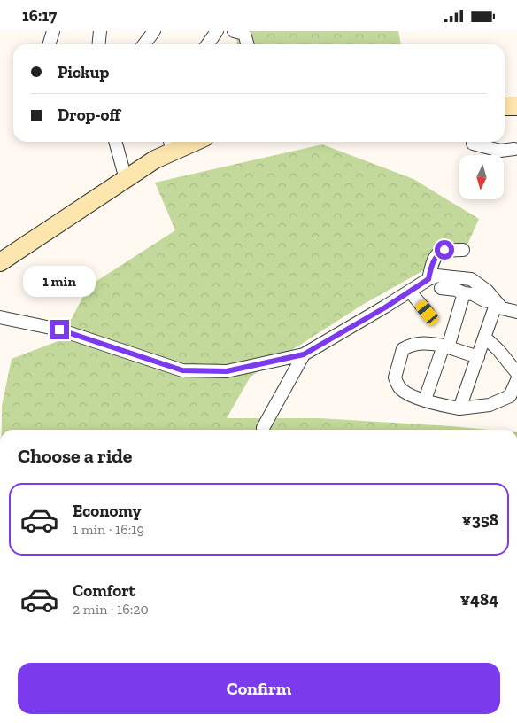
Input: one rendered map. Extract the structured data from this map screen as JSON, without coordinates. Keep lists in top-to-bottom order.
{
  "north": "bottom",
  "page": {
    "status": "16:17",
    "banner": ["Pickup", "Drop-off"],
    "bubble": "1 min",
    "heading": "Choose a ride",
    "list": [
      {
        "name": "Economy",
        "note": "1 min · 16:19",
        "value": "¥358"
      },
      {
        "name": "Comfort",
        "note": "2 min · 16:20",
        "value": "¥484"
      }
    ],
    "buttons": "Confirm"
  }
}
